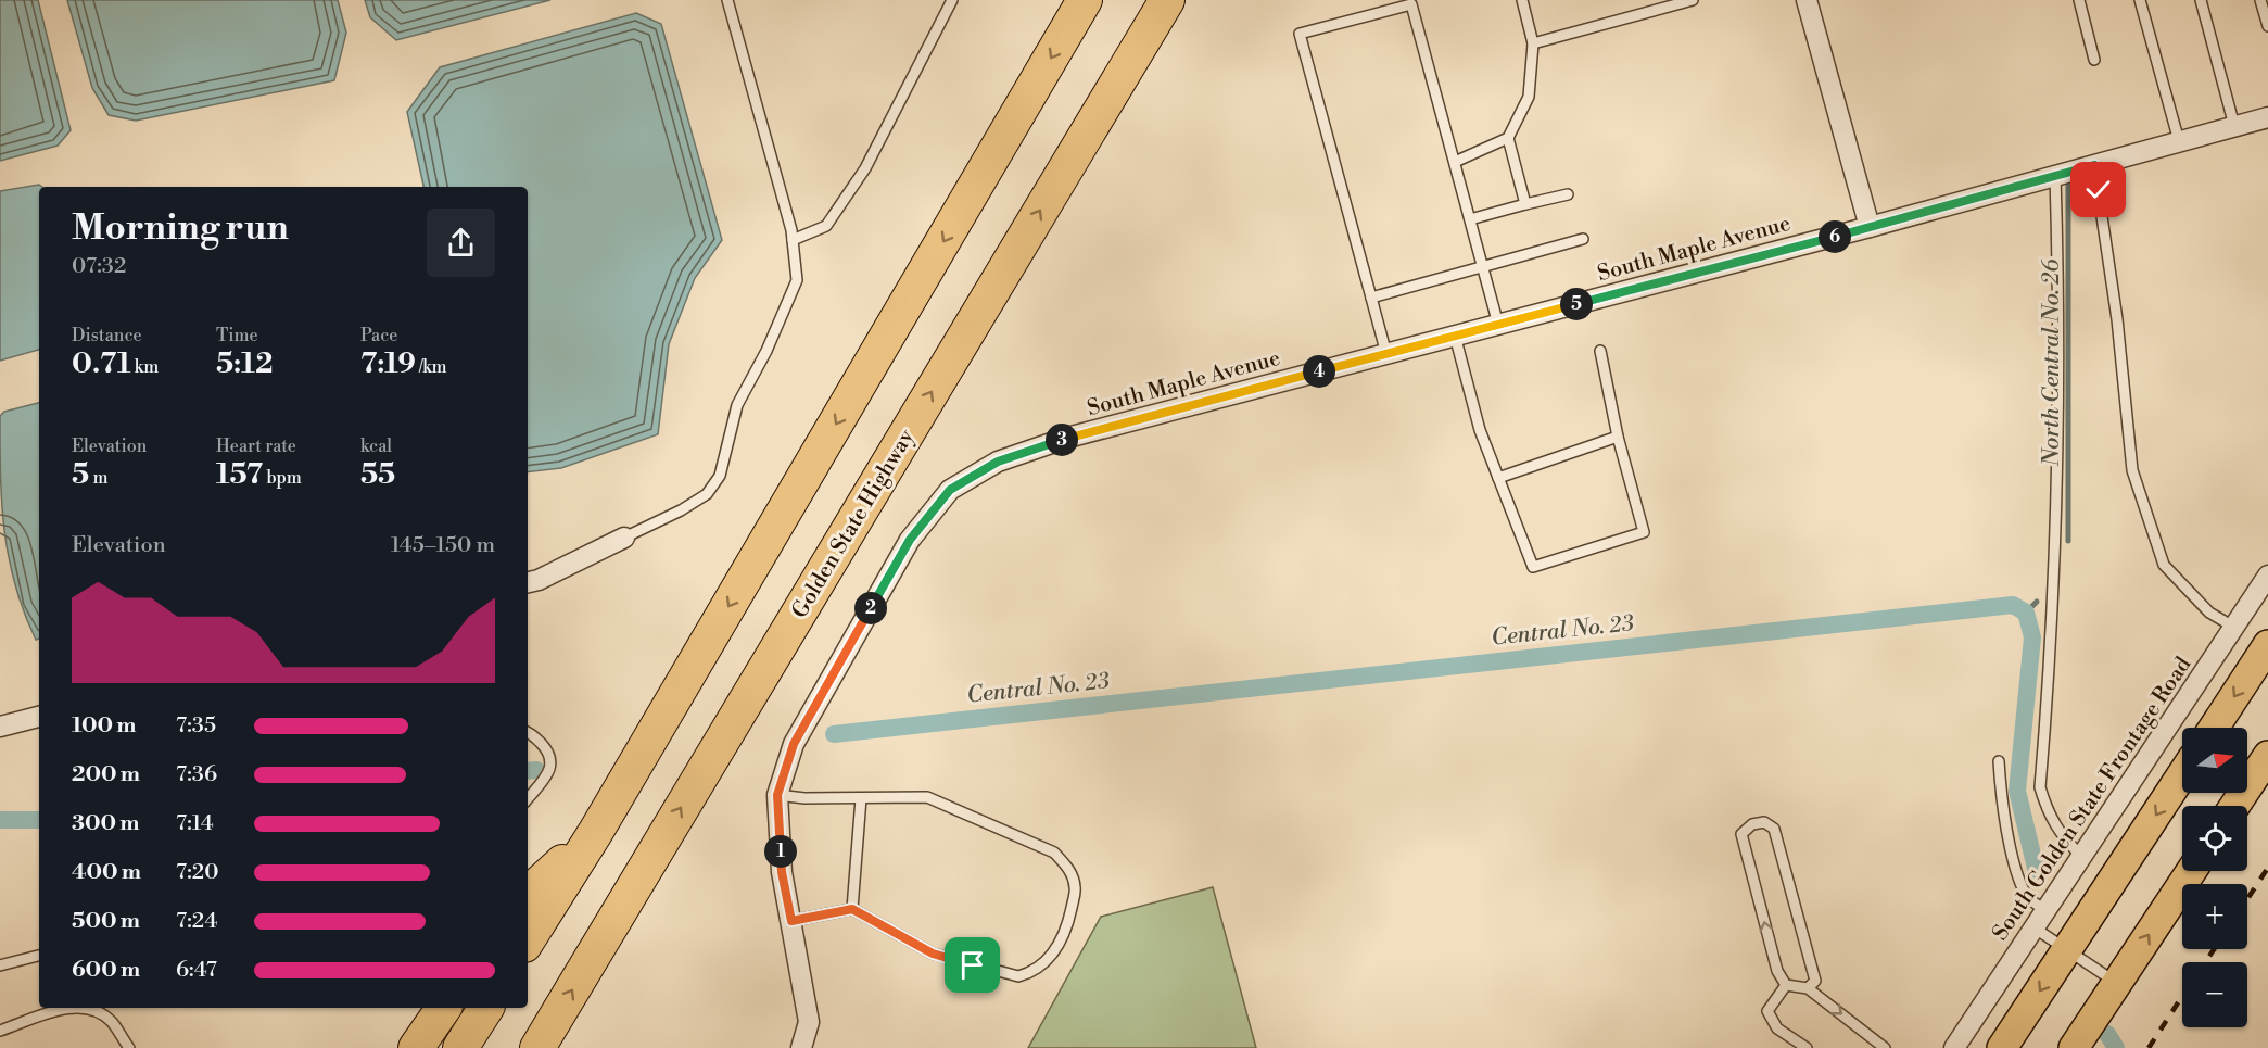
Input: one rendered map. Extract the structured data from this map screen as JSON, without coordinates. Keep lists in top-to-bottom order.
{
  "streets": {
    "highway": ["Golden State Highway"],
    "street": ["South Maple Avenue", "South Golden State Frontage Road"]
  },
  "water": ["North Central No. 26", "Central No. 23"],
  "north": "right",
  "page": {
    "heading": ["Morning run", "07:32"],
    "pins": [
      "6",
      "5",
      "4",
      "3",
      "2",
      "1"
    ],
    "stats": [
      ["Distance", "0.71 km"],
      ["Time", "5:12"],
      ["Pace", "7:19 /km"],
      ["Elevation", "5 m"],
      ["Heart rate", "157 bpm"],
      ["kcal", "55"]
    ],
    "chart": ["Elevation", "145–150 m"],
    "list": [
      {
        "name": "100 m",
        "note": "7:35"
      },
      {
        "name": "200 m",
        "note": "7:36"
      },
      {
        "name": "300 m",
        "note": "7:14"
      },
      {
        "name": "400 m",
        "note": "7:20"
      },
      {
        "name": "500 m",
        "note": "7:24"
      },
      {
        "name": "600 m",
        "note": "6:47"
      }
    ],
    "map_buttons": ["+", "−"]
  }
}
